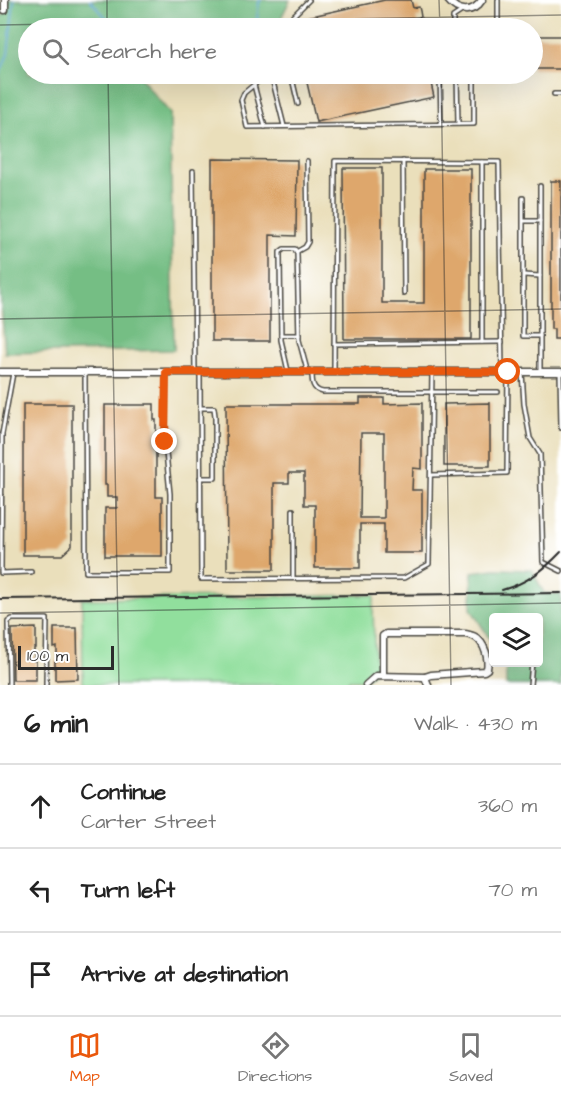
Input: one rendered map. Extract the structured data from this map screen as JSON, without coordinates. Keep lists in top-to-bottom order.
{
  "scale_bar": "100 m",
  "page": {
    "search": "Search here",
    "scale": "100 m",
    "heading": ["6 min", "Walk · 430 m"],
    "list": [
      ["Continue", "Carter Street", "360 m"],
      ["Turn left", "70 m"],
      "Arrive at destination"
    ],
    "nav": ["Map", "Directions", "Saved"]
  }
}
